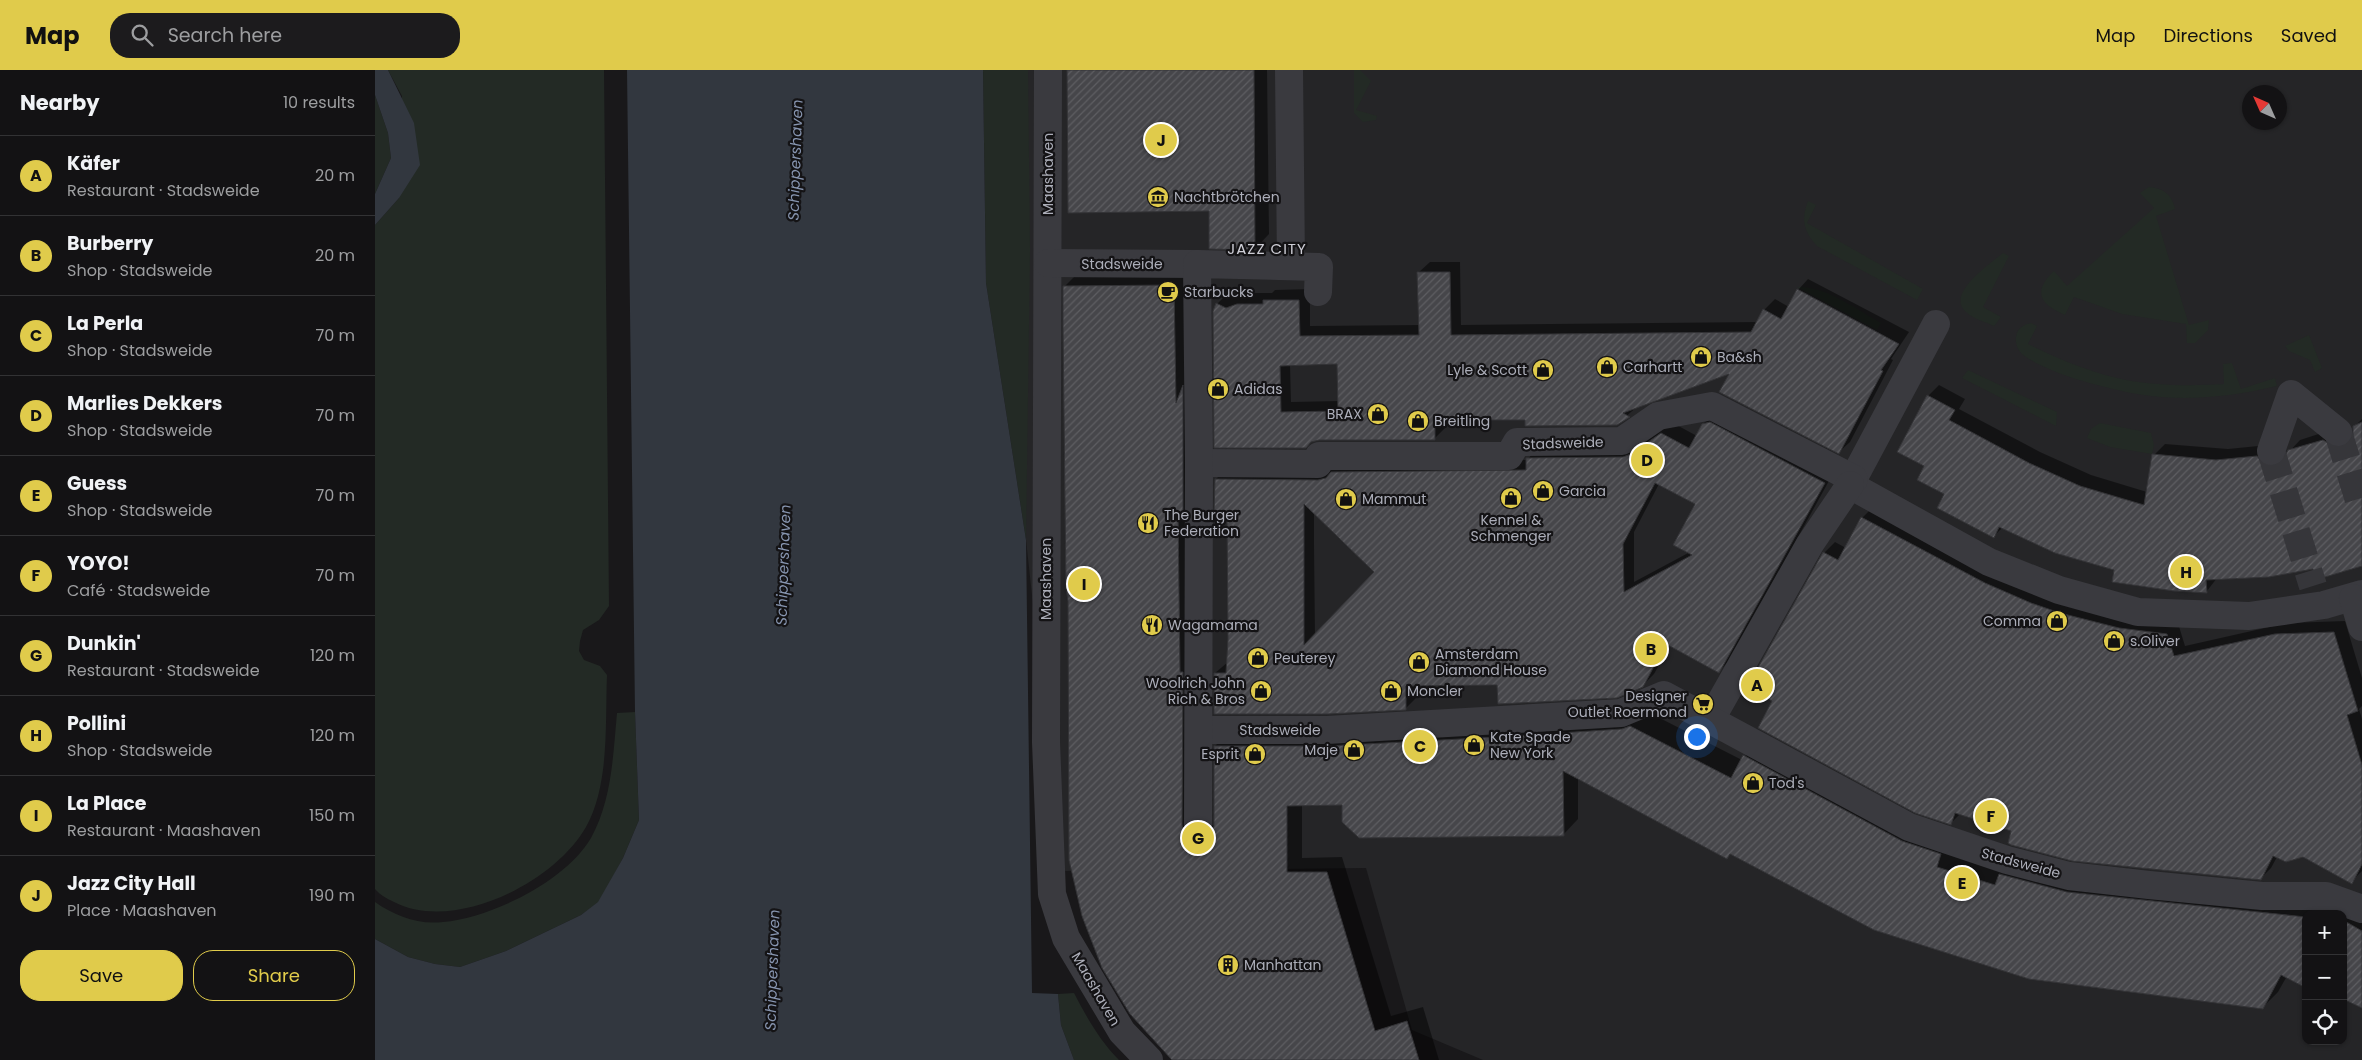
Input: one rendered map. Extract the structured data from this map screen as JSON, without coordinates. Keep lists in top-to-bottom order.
{
  "streets": {
    "street": ["Maashaven", "Stadsweide"]
  },
  "crossings": [
    ["Maashaven", "Stadsweide"]
  ],
  "districts": ["JAZZ CITY"],
  "water": ["Schippershaven"],
  "places": {
    "museum": ["Nachtbrötchen"],
    "cafe": ["Starbucks"],
    "shop": [
      "Ba&sh",
      "Carhartt",
      "Lyle & Scott",
      "Adidas",
      "BRAX",
      "Breitling",
      "Garcia",
      "Kennel & Schmenger",
      "Mammut",
      "Comma",
      "s.Oliver",
      "Peuterey",
      "Amsterdam Diamond House",
      "Woolrich John Rich & Bros",
      "Moncler",
      "Kate Spade New York",
      "Maje",
      "Esprit",
      "Tod's"
    ],
    "restaurant": ["The Burger Federation", "Wagamama"],
    "supermarket": ["Designer Outlet Roermond"],
    "building": ["Manhattan"]
  },
  "north": "top left",
  "page": {
    "header": "Map",
    "search": "Search here",
    "nav": ["Map", "Directions", "Saved"],
    "heading": ["Nearby", "10 results"],
    "pins": [
      "J",
      "D",
      "H",
      "I",
      "B",
      "A",
      "C",
      "F",
      "G",
      "E"
    ],
    "list": [
      {
        "mark": "A",
        "name": "Käfer",
        "note": "Restaurant · Stadsweide",
        "value": "20 m"
      },
      {
        "mark": "B",
        "name": "Burberry",
        "note": "Shop · Stadsweide",
        "value": "20 m"
      },
      {
        "mark": "C",
        "name": "La Perla",
        "note": "Shop · Stadsweide",
        "value": "70 m"
      },
      {
        "mark": "D",
        "name": "Marlies Dekkers",
        "note": "Shop · Stadsweide",
        "value": "70 m"
      },
      {
        "mark": "E",
        "name": "Guess",
        "note": "Shop · Stadsweide",
        "value": "70 m"
      },
      {
        "mark": "F",
        "name": "YOYO!",
        "note": "Café · Stadsweide",
        "value": "70 m"
      },
      {
        "mark": "G",
        "name": "Dunkin'",
        "note": "Restaurant · Stadsweide",
        "value": "120 m"
      },
      {
        "mark": "H",
        "name": "Pollini",
        "note": "Shop · Stadsweide",
        "value": "120 m"
      },
      {
        "mark": "I",
        "name": "La Place",
        "note": "Restaurant · Maashaven",
        "value": "150 m"
      },
      {
        "mark": "J",
        "name": "Jazz City Hall",
        "note": "Place · Maashaven",
        "value": "190 m"
      }
    ],
    "map_buttons": ["+", "−"],
    "buttons": ["Save", "Share"]
  }
}
